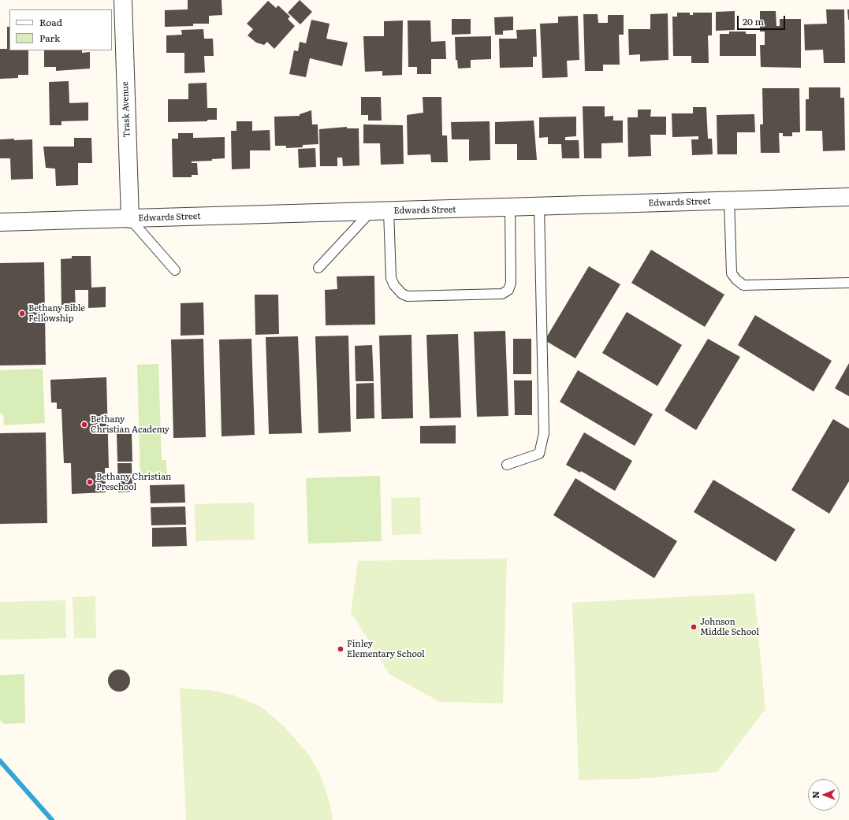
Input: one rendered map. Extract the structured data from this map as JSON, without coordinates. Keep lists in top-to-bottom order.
{
  "streets": {
    "street": ["Trask Avenue", "Edwards Street"]
  },
  "crossings": [
    ["Trask Avenue", "Edwards Street"]
  ],
  "places": [
    "Bethany Bible Fellowship",
    "Bethany Christian Academy",
    "Bethany Christian Preschool",
    "Johnson Middle School",
    "Finley Elementary School"
  ],
  "legend": ["Road", "Park"],
  "scale_bar": "20 m",
  "north": "left"
}
